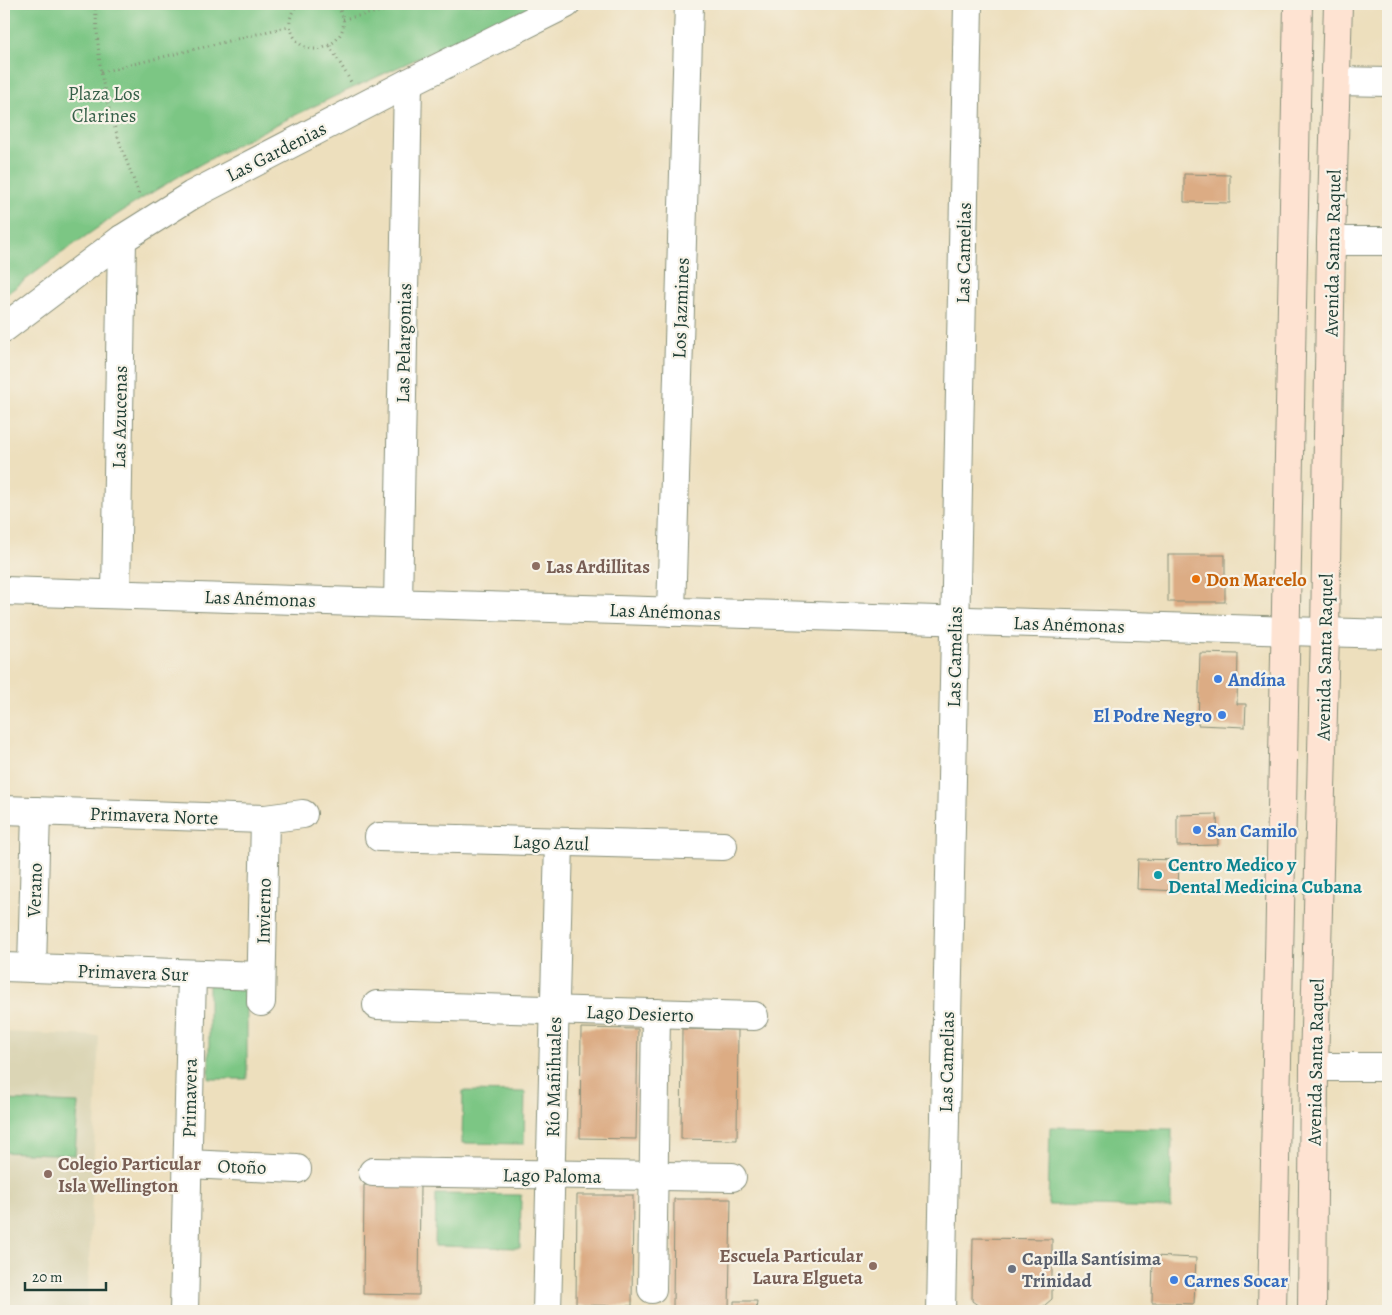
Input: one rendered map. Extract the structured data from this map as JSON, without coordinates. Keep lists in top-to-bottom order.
{
  "streets": {
    "main road": ["Avenida Santa Raquel"],
    "street": [
      "Las Gardenias",
      "Las Camelias",
      "Los Jazmines",
      "Las Pelargonias",
      "Las Azucenas",
      "Las Anémonas",
      "Primavera Norte",
      "Lago Azul",
      "Verano",
      "Invierno",
      "Primavera Sur",
      "Lago Desierto",
      "Río Mañihuales",
      "Primavera",
      "Otoño",
      "Lago Paloma"
    ]
  },
  "crossings": [
    ["Las Gardenias", "Las Pelargonias"],
    ["Las Gardenias", "Las Azucenas"],
    ["Las Camelias", "Las Anémonas"],
    ["Avenida Santa Raquel", "Las Anémonas"],
    ["Los Jazmines", "Las Anémonas"],
    ["Las Pelargonias", "Las Anémonas"],
    ["Las Azucenas", "Las Anémonas"],
    ["Primavera Norte", "Verano"],
    ["Primavera Norte", "Invierno"],
    ["Lago Azul", "Río Mañihuales"],
    ["Verano", "Primavera Sur"],
    ["Invierno", "Primavera Sur"],
    ["Primavera Sur", "Primavera"],
    ["Lago Desierto", "Río Mañihuales"],
    ["Río Mañihuales", "Lago Paloma"],
    ["Primavera", "Otoño"]
  ],
  "parks": ["Plaza Los Clarines"],
  "places": [
    "Las Ardillitas",
    "Don Marcelo",
    "Andína",
    "El Podre Negro",
    "San Camilo",
    "Centro Medico y Dental Medicina Cubana",
    "Colegio Particular Isla Wellington",
    "Escuela Particular Laura Elgueta",
    "Capilla Santísima Trinidad",
    "Carnes Socar"
  ],
  "scale_bar": "20 m"
}
